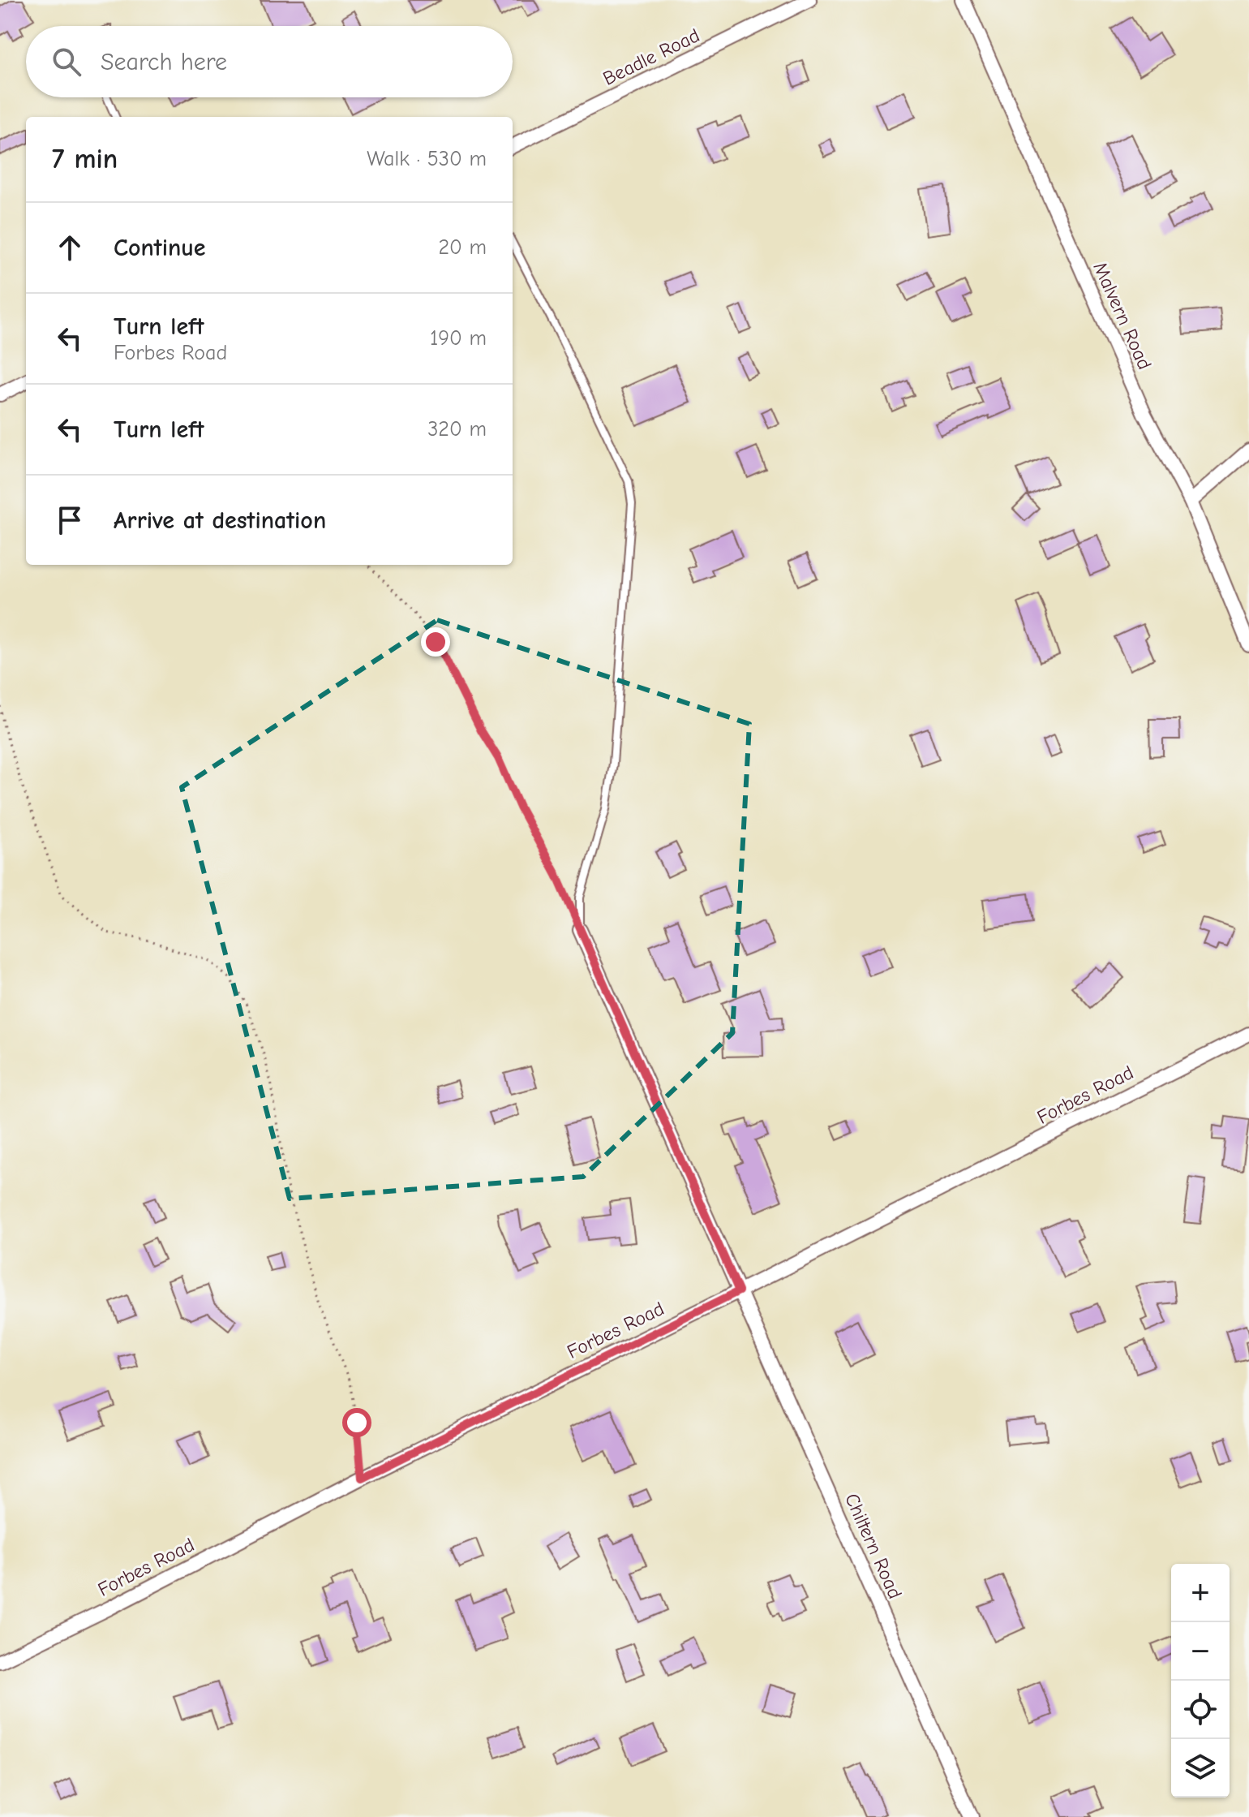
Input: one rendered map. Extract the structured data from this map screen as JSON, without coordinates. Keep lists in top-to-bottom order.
{
  "streets": {
    "street": [
      "Beadle Road",
      "Malvern Road",
      "Forbes Road",
      "Chiltern Road"
    ]
  },
  "crossings": [
    ["Forbes Road", "Chiltern Road"]
  ],
  "page": {
    "search": "Search here",
    "heading": ["7 min", "Walk · 530 m"],
    "list": [
      ["Continue", "20 m"],
      ["Turn left", "Forbes Road", "190 m"],
      ["Turn left", "320 m"],
      "Arrive at destination"
    ],
    "map_buttons": ["+", "−"]
  }
}
